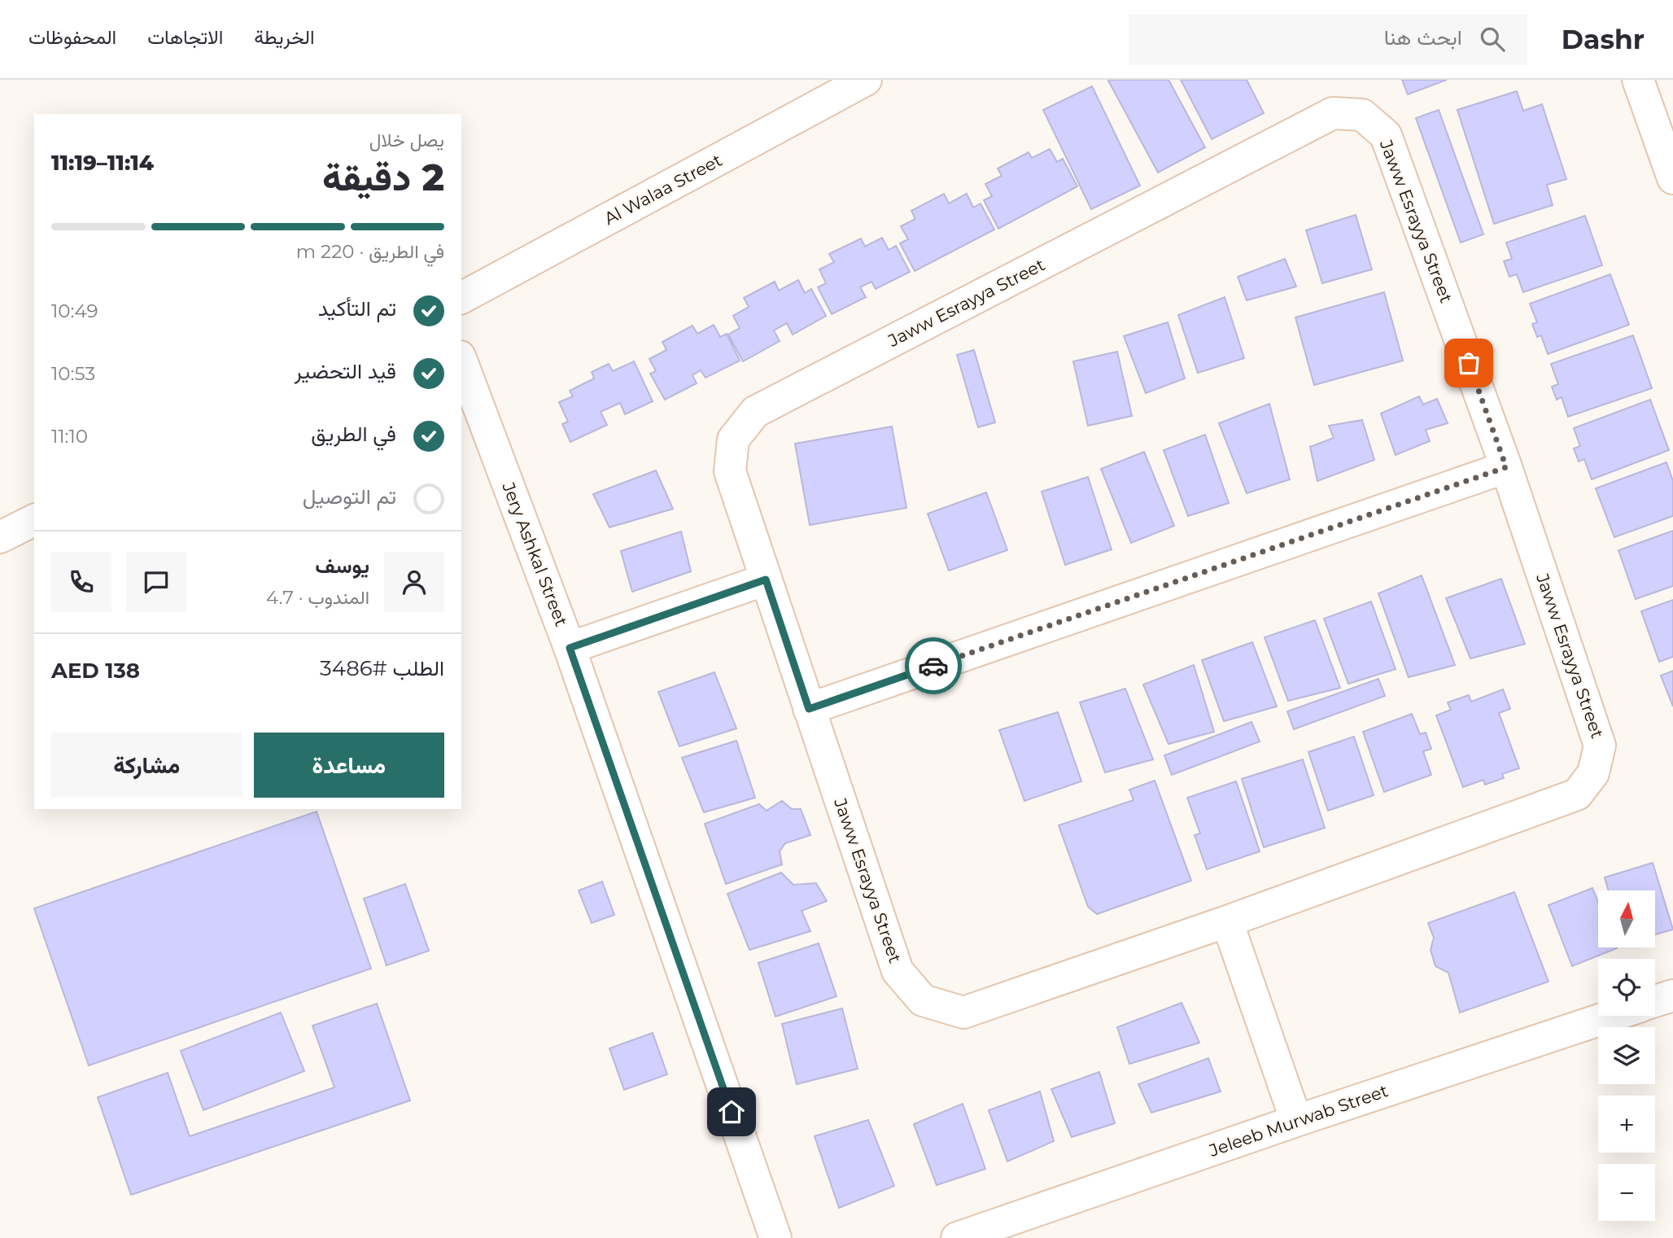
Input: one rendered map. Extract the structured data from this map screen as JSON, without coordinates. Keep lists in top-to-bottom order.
{
  "streets": {
    "street": [
      "Al Walaa Street",
      "Jaww Esrayya Street",
      "Jery Ashkal Street",
      "Jeleeb Murwab Street"
    ]
  },
  "north": "top",
  "page": {
    "header": "Dashr",
    "search": "ابحث هنا",
    "nav": ["الخريطة", "الاتجاهات", "المحفوظات"],
    "heading": ["2 دقيقة", "يصل خلال", "11:14–11:19"],
    "panel": [
      "يوسف",
      "المندوب · 4.7",
      "الطلب #3486",
      "AED 138"
    ],
    "bar": "في الطريق · 220 m",
    "list": [
      ["تم التأكيد", "10:49"],
      ["قيد التحضير", "10:53"],
      ["في الطريق", "11:10"],
      "تم التوصيل"
    ],
    "buttons": ["مساعدة", "مشاركة"],
    "map_buttons": ["+", "−"]
  }
}
